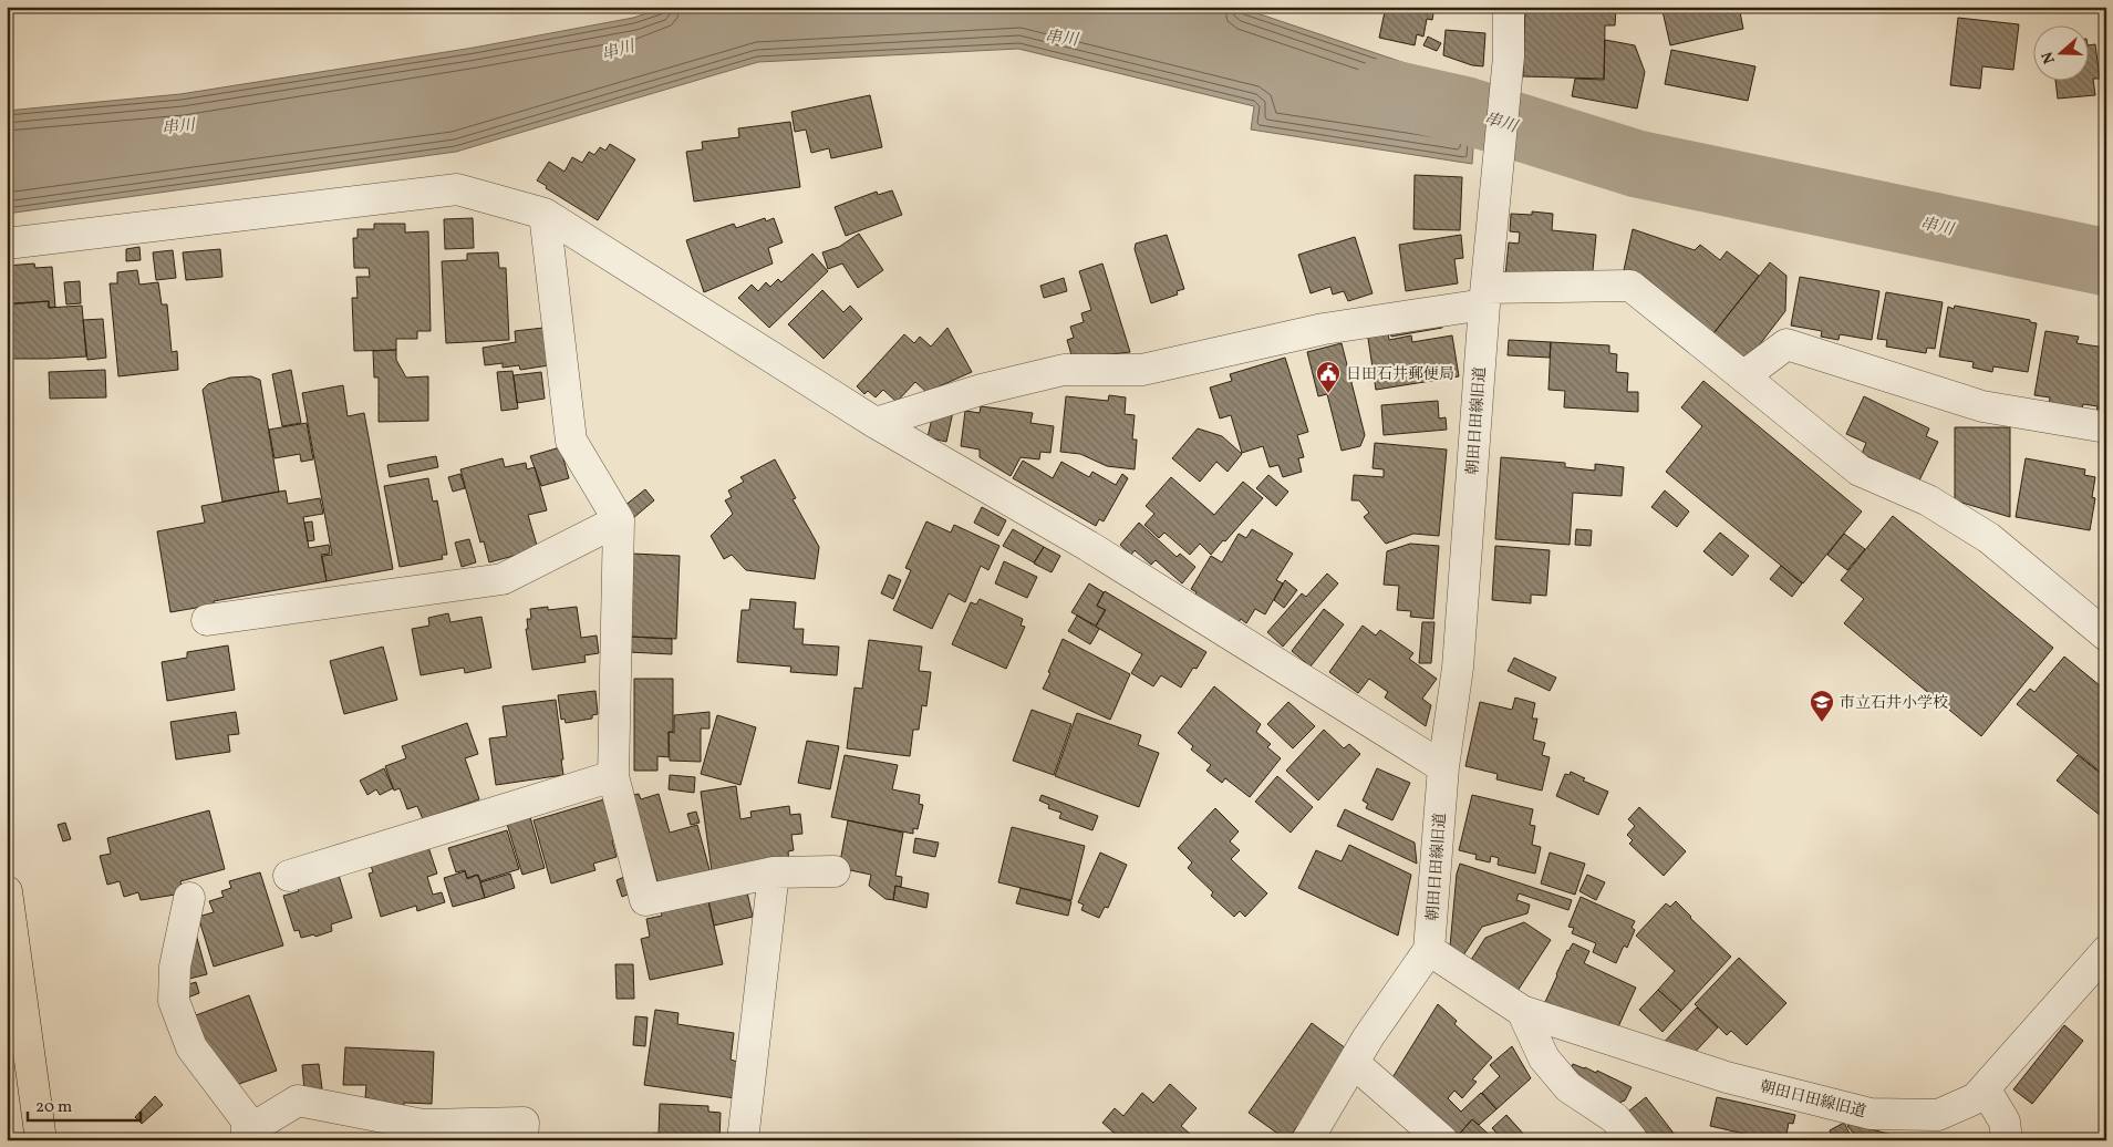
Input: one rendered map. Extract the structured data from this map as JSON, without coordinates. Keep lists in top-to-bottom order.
{
  "streets": {
    "street": ["朝田日田線旧道"]
  },
  "water": ["串川"],
  "places": {
    "public building": ["日田石井郵便局"],
    "school or university": ["市立石井小学校"]
  },
  "scale_bar": "20 m",
  "north": "left"
}
